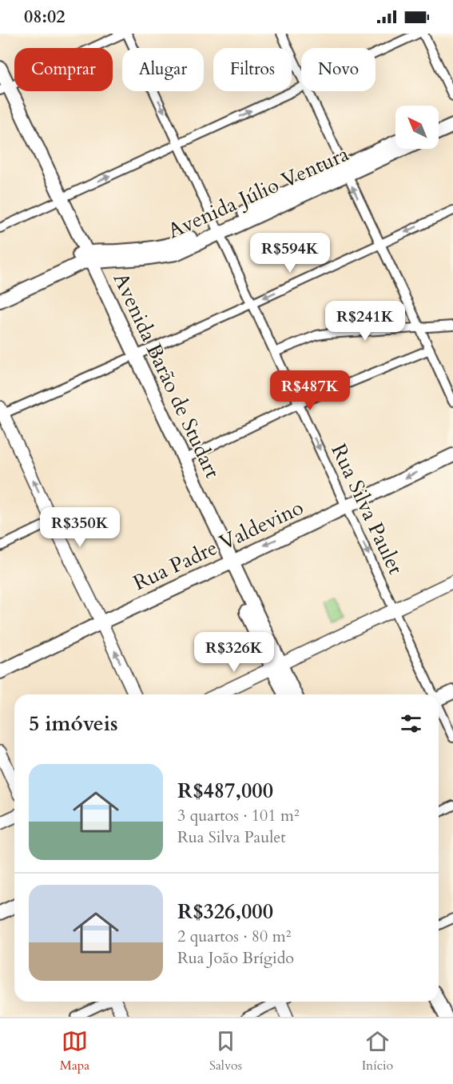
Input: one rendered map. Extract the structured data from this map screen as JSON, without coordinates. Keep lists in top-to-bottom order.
{
  "streets": {
    "main road": ["Avenida Júlio Ventura", "Avenida Barão de Studart", "Rua Padre Valdevino"],
    "street": ["Rua Silva Paulet"]
  },
  "crossings": [
    ["Avenida Júlio Ventura", "Avenida Barão de Studart"],
    ["Avenida Júlio Ventura", "Rua Silva Paulet"],
    ["Avenida Barão de Studart", "Rua Padre Valdevino"],
    ["Rua Silva Paulet", "Rua Padre Valdevino"]
  ],
  "one_way": ["Rua Silva Paulet", "Rua Padre Valdevino"],
  "north": "top left",
  "page": {
    "status": "08:02",
    "chip": [
      "Comprar",
      "Alugar",
      "Filtros",
      "Novo"
    ],
    "price": [
      "R$594K",
      "R$241K",
      "R$487K",
      "R$350K",
      "R$326K"
    ],
    "heading": "5 imóveis",
    "list": [
      {
        "name": "R$487,000",
        "note": "3 quartos · 101 m² · Rua Silva Paulet"
      },
      {
        "name": "R$326,000",
        "note": "2 quartos · 80 m² · Rua João Brígido"
      }
    ],
    "tabs": ["Mapa", "Salvos", "Início"]
  }
}
